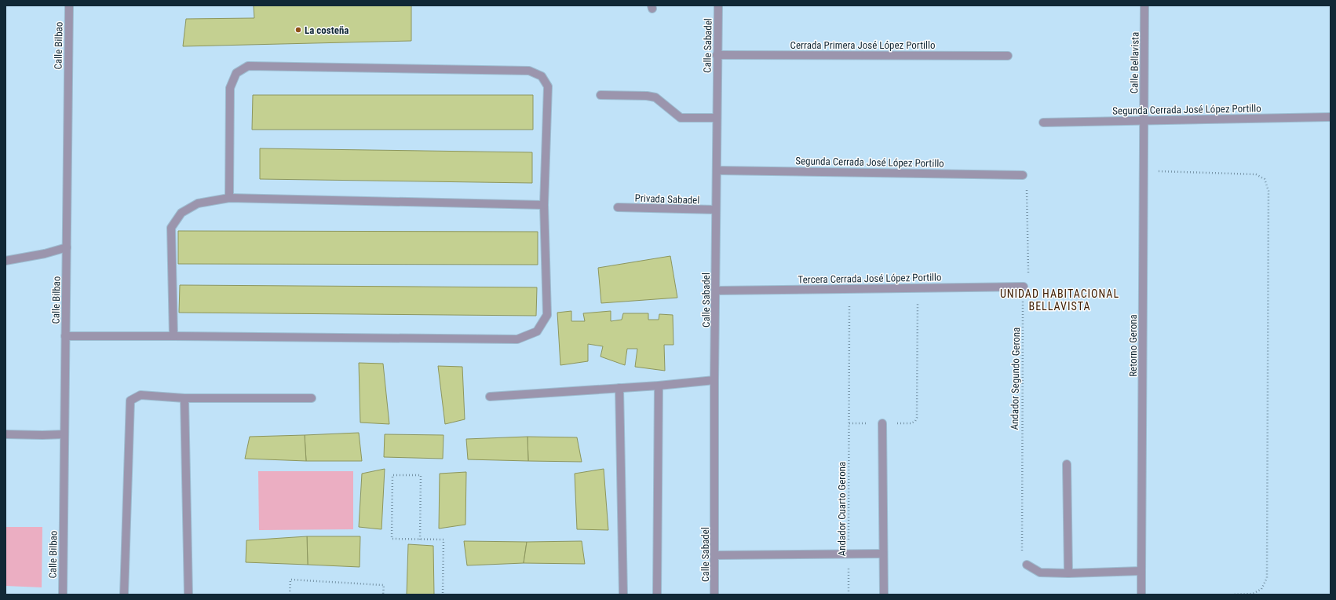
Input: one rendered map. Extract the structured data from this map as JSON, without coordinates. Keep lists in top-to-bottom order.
{
  "streets": {
    "street": [
      "Cerrada Primera José López Portillo",
      "Calle Bilbao",
      "Calle Sabadel",
      "Calle Bellavista",
      "Segunda Cerrada José López Portillo",
      "Privada Sabadel",
      "Tercera Cerrada José López Portillo",
      "Retorno Gerona"
    ],
    "path": ["Andador Segundo Gerona", "Andador Cuarto Gerona"]
  },
  "crossings": [
    ["Cerrada Primera José López Portillo", "Calle Sabadel"],
    ["Calle Sabadel", "Segunda Cerrada José López Portillo"],
    ["Calle Sabadel", "Privada Sabadel"],
    ["Calle Sabadel", "Tercera Cerrada José López Portillo"],
    ["Calle Bellavista", "Segunda Cerrada José López Portillo"],
    ["Calle Bellavista", "Retorno Gerona"],
    ["Segunda Cerrada José López Portillo", "Retorno Gerona"],
    ["Segunda Cerrada José López Portillo", "Andador Segundo Gerona"],
    ["Tercera Cerrada José López Portillo", "Andador Segundo Gerona"],
    ["Tercera Cerrada José López Portillo", "Andador Cuarto Gerona"]
  ],
  "districts": ["UNIDAD HABITACIONAL BELLAVISTA"],
  "places": ["La costeña"]
}
